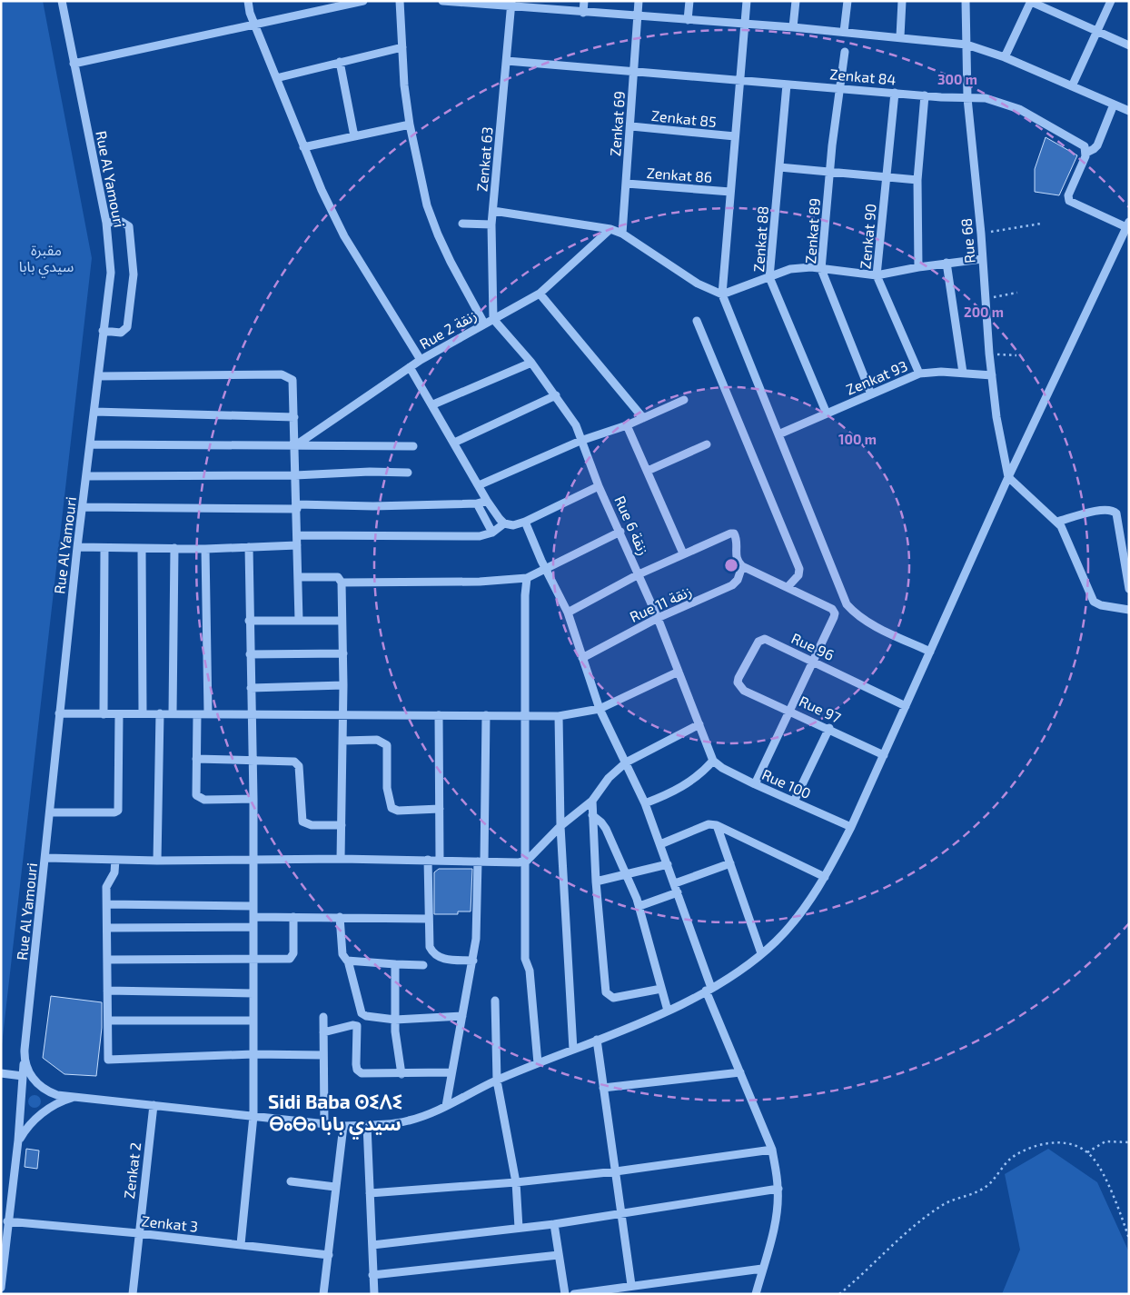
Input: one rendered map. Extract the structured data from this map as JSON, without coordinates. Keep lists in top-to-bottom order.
{
  "streets": {
    "street": [
      "Zenkat 84",
      "Zenkat 85",
      "Zenkat 69",
      "Zenkat 63",
      "Zenkat 86",
      "Rue Al Yamouri",
      "Zenkat 89",
      "Zenkat 90",
      "Zenkat 88",
      "Rue 68",
      "Rue 2 زنقة",
      "Zenkat 93",
      "Rue 6 زنقة",
      "Rue 11 زنقة",
      "Rue 96",
      "Rue 97",
      "Rue 100",
      "Zenkat 2",
      "Zenkat 3"
    ]
  },
  "crossings": [
    ["Zenkat 84", "Zenkat 69"],
    ["Zenkat 84", "Zenkat 63"],
    ["Zenkat 84", "Zenkat 89"],
    ["Zenkat 84", "Zenkat 90"],
    ["Zenkat 84", "Zenkat 88"],
    ["Zenkat 84", "Rue 68"],
    ["Zenkat 85", "Zenkat 69"],
    ["Zenkat 69", "Zenkat 86"],
    ["Zenkat 63", "Rue 2 زنقة"],
    ["Zenkat 63", "Rue 6 زنقة"],
    ["Zenkat 89", "Zenkat 93"],
    ["Zenkat 90", "Zenkat 93"],
    ["Zenkat 88", "Zenkat 93"],
    ["Rue 68", "Zenkat 93"],
    ["Rue 2 زنقة", "Rue 6 زنقة"],
    ["Rue 6 زنقة", "Rue 11 زنقة"],
    ["Rue 6 زنقة", "Rue 100"],
    ["Rue 96", "Rue 97"],
    ["Zenkat 2", "Zenkat 3"]
  ],
  "districts": ["Sidi Baba ⵙⵉⴷⵉ ⴱⴰⴱⴰ سيدي بابا"],
  "parks": ["مقبرة سيدي بابا"],
  "rings": ["300 m", "200 m", "100 m"]
}
